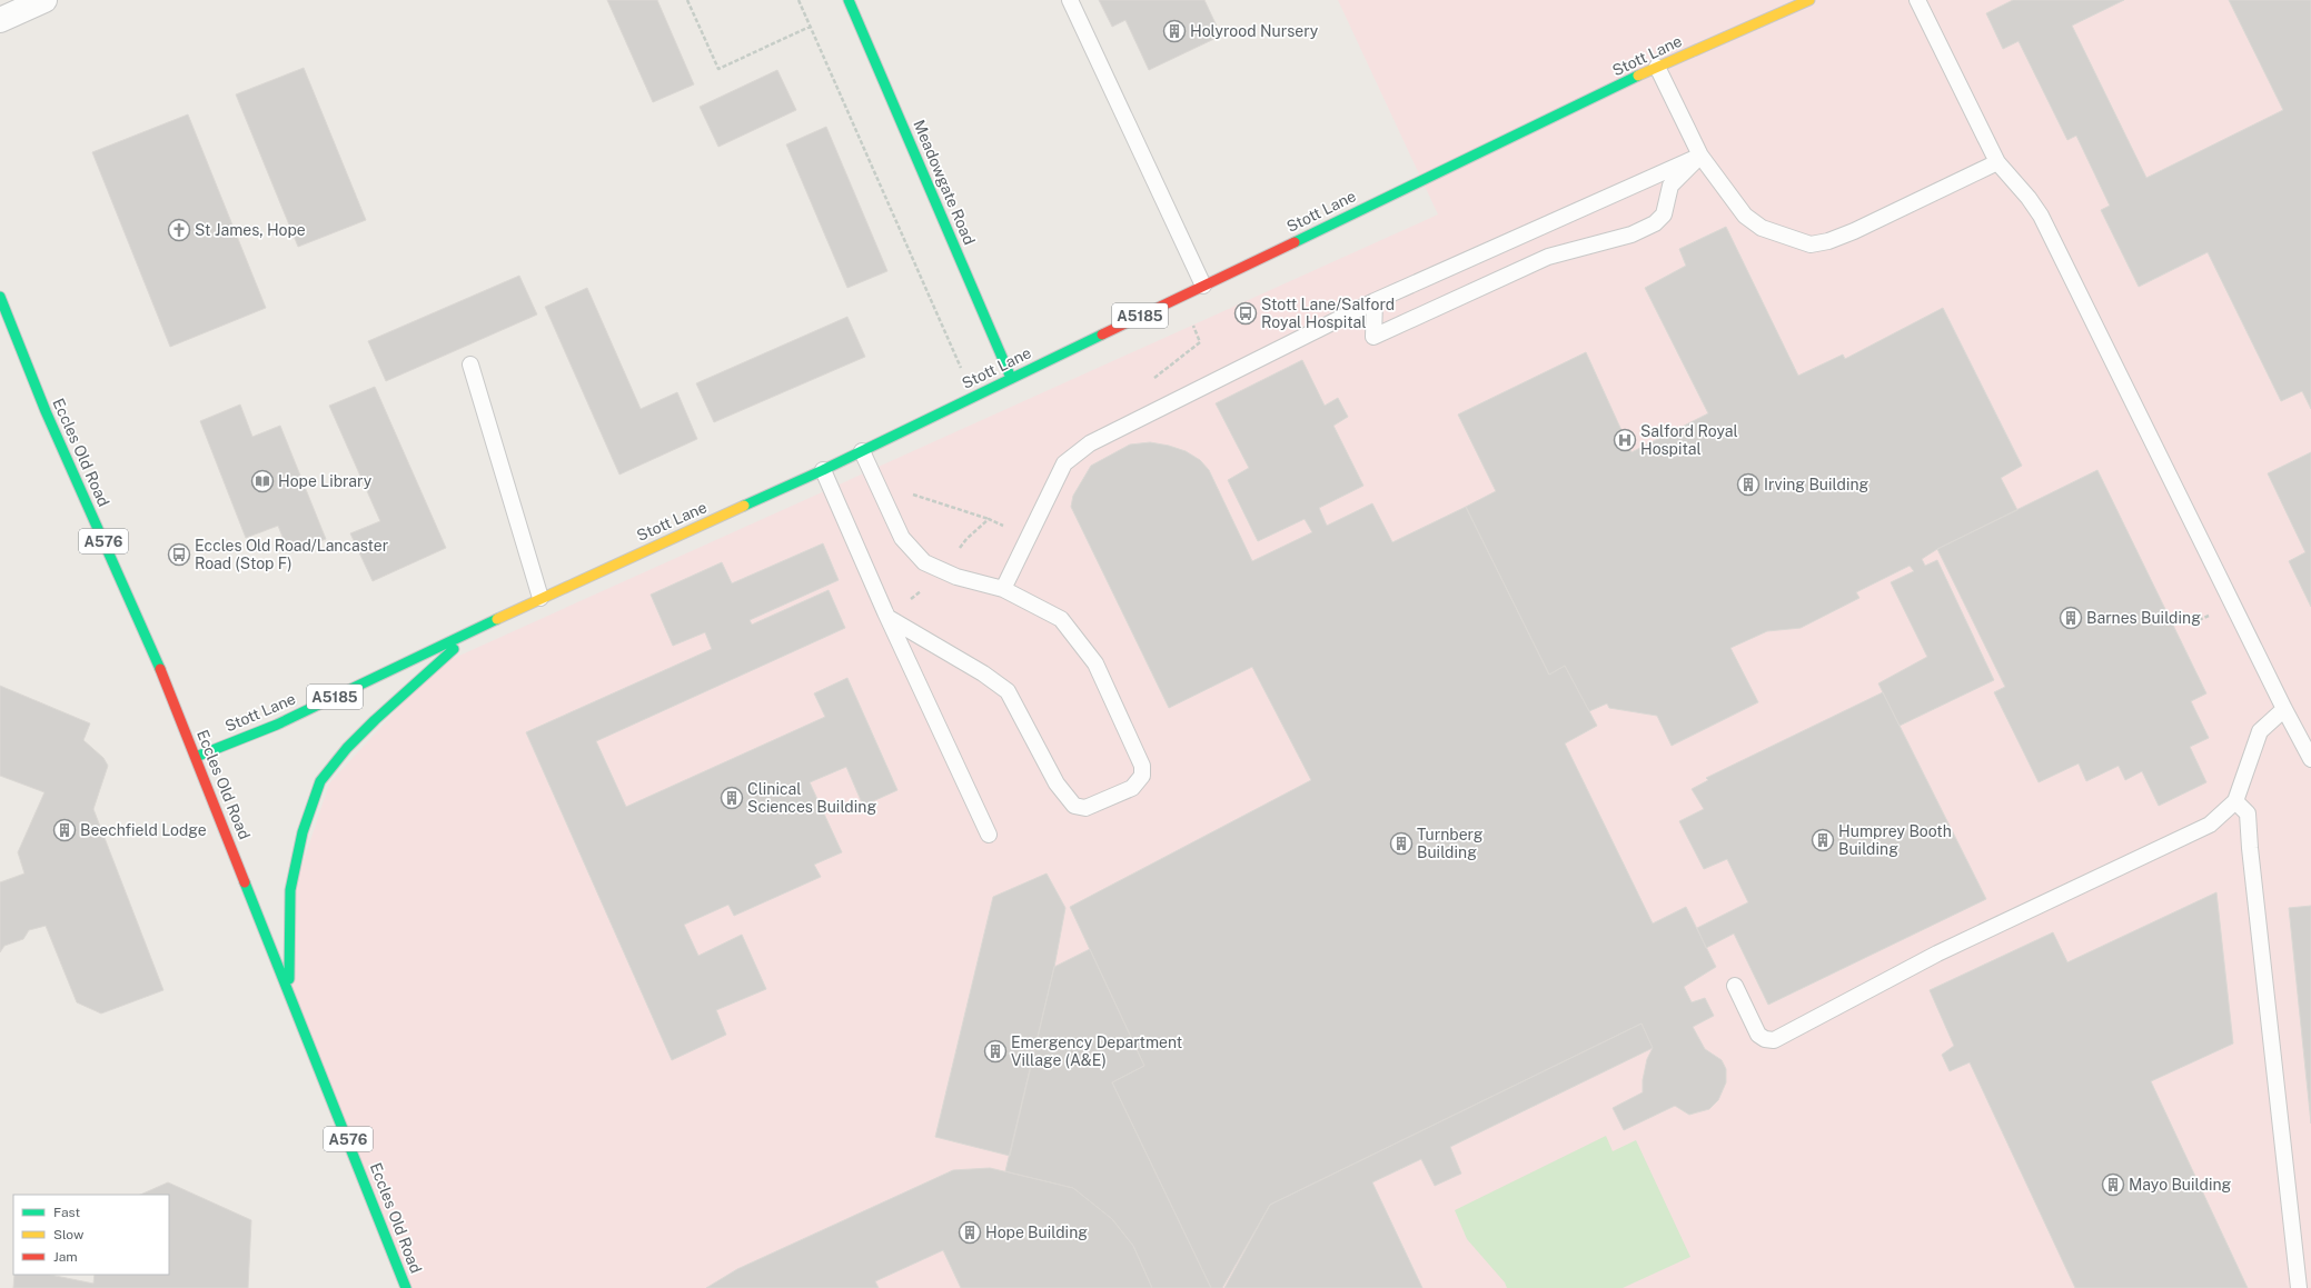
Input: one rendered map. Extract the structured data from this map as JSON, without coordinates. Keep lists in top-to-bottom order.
{
  "streets": {
    "main road": [
      "Stott Lane",
      "Meadowgate Road",
      "A5185",
      "Eccles Old Road",
      "A576"
    ]
  },
  "crossings": [
    ["Stott Lane", "Meadowgate Road"],
    ["Stott Lane", "Eccles Old Road"]
  ],
  "places": {
    "building": [
      "Holyrood Nursery",
      "Irving Building",
      "Barnes Building",
      "Clinical Sciences Building",
      "Beechfield Lodge",
      "Humprey Booth Building",
      "Turnberg Building",
      "Emergency Department Village (A&E)",
      "Mayo Building",
      "Hope Building"
    ],
    "church": ["St James, Hope"],
    "bus stop": ["Stott Lane/Salford Royal Hospital", "Eccles Old Road/Lancaster Road (Stop F)"],
    "hospital": ["Salford Royal Hospital"],
    "library": ["Hope Library"]
  },
  "legend": ["Fast", "Slow", "Jam"]
}
